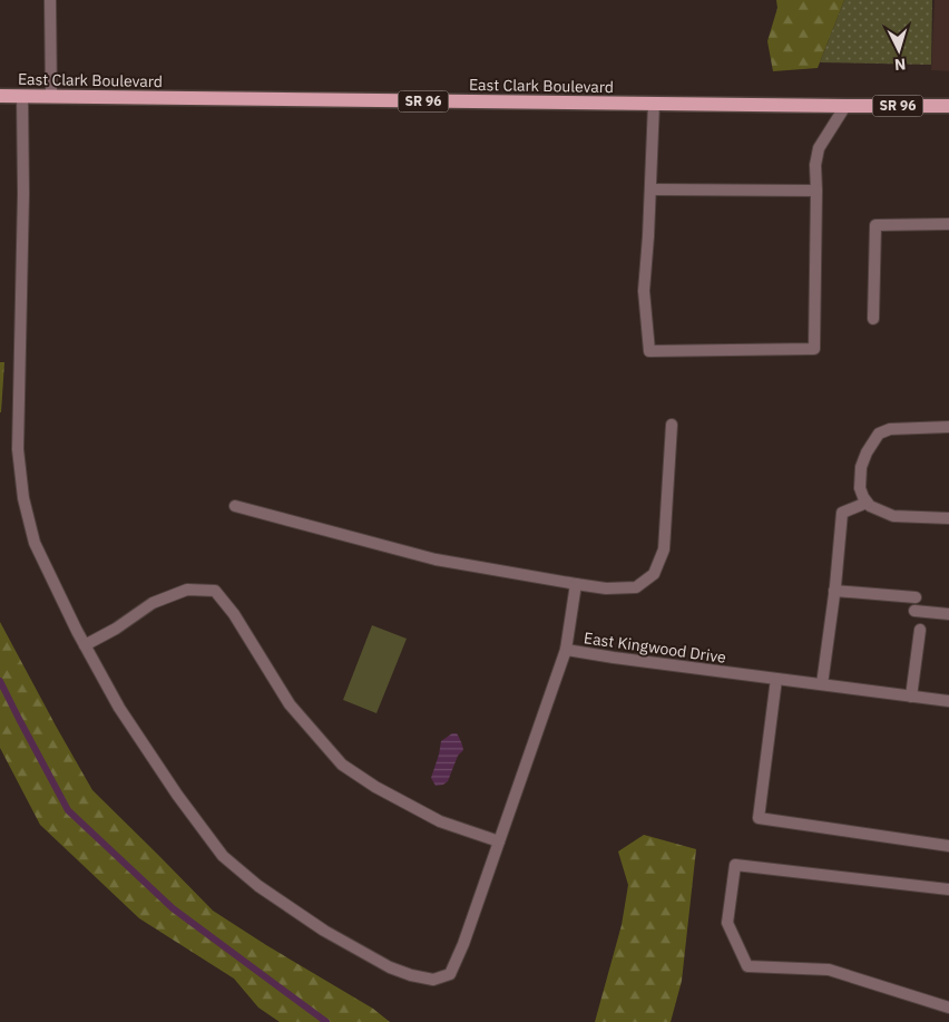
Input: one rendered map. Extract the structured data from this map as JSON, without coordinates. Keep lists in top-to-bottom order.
{
  "streets": {
    "main road": ["East Clark Boulevard", "SR 96"],
    "street": ["East Kingwood Drive"]
  },
  "crossings": [
    ["East Clark Boulevard", "East Kingwood Drive"]
  ],
  "north": "bottom"
}
